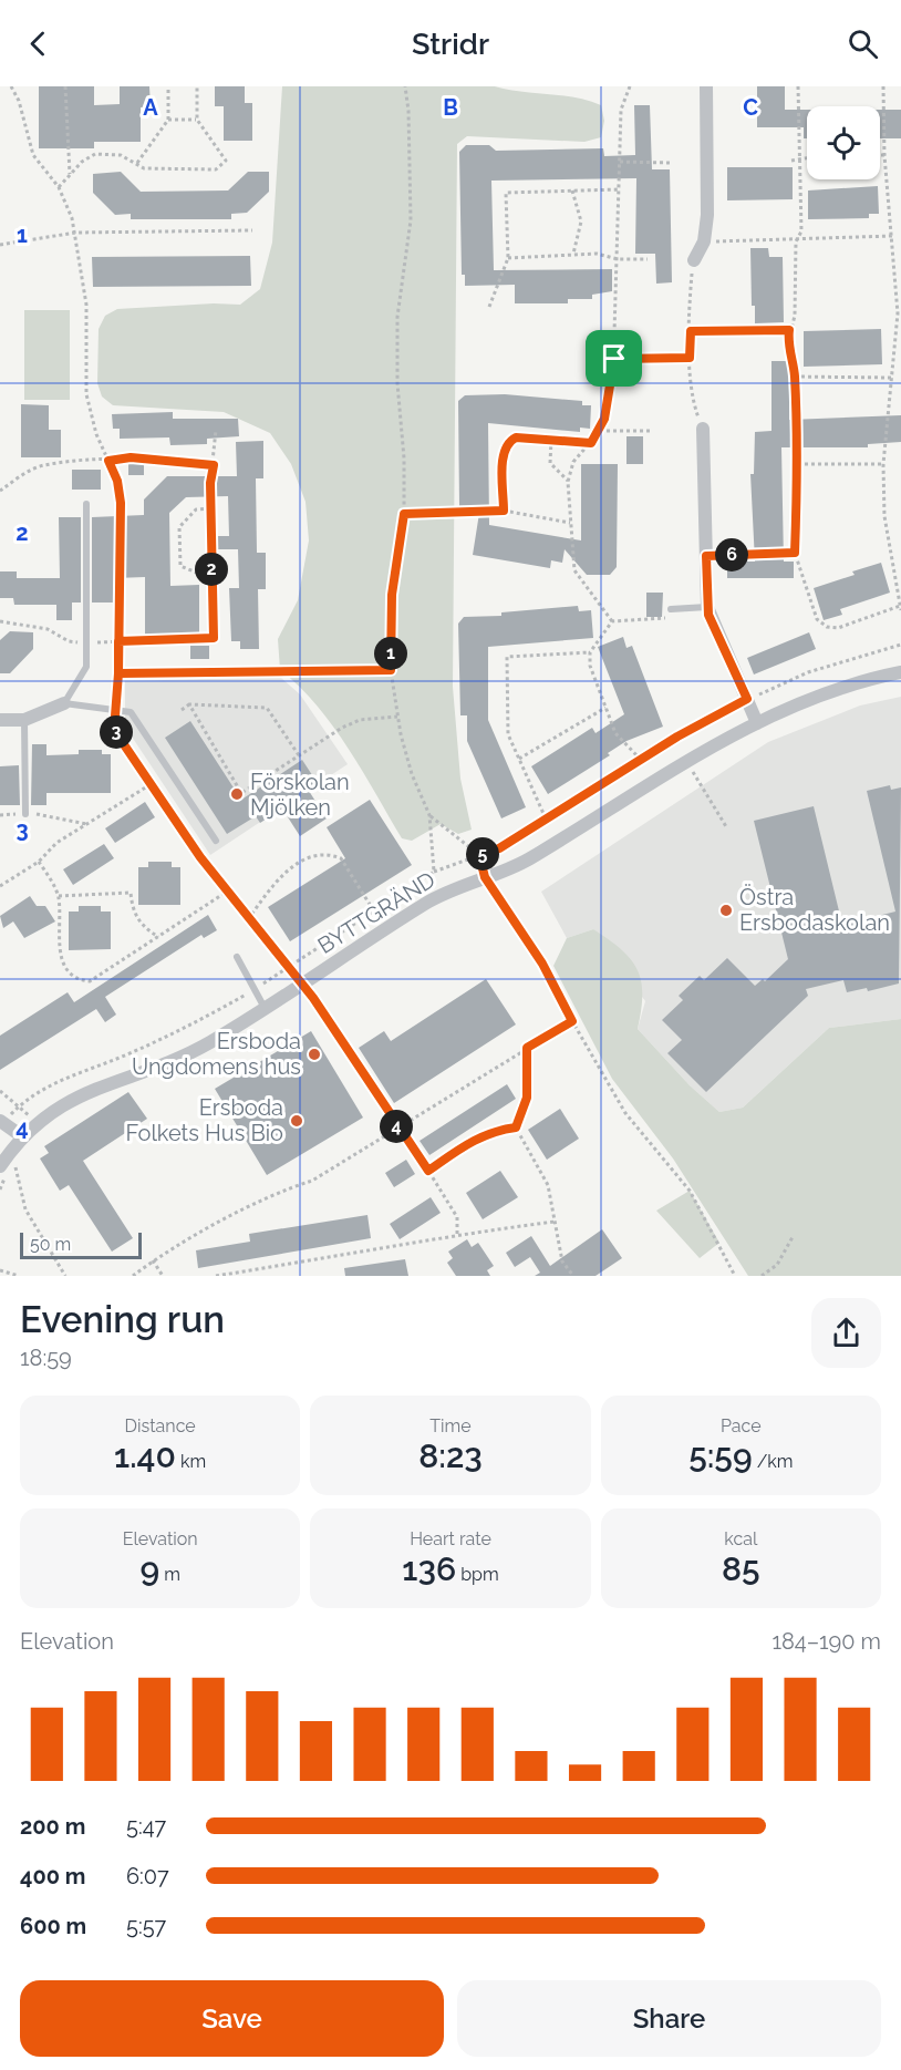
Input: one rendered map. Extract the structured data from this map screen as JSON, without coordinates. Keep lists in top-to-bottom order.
{
  "streets": {
    "street": ["BYTTGRÄND"]
  },
  "places": [
    "Förskolan Mjölken",
    "Östra Ersbodaskolan",
    "Ersboda Ungdomens hus",
    "Ersboda Folkets Hus Bio"
  ],
  "scale_bar": "50 m",
  "page": {
    "header": "Stridr",
    "pins": [
      "6",
      "2",
      "1",
      "3",
      "5",
      "4"
    ],
    "scale": "50 m",
    "heading": ["Evening run", "18:59"],
    "stats": [
      ["Distance", "1.40 km"],
      ["Time", "8:23"],
      ["Pace", "5:59 /km"],
      ["Elevation", "9 m"],
      ["Heart rate", "136 bpm"],
      ["kcal", "85"]
    ],
    "chart": ["Elevation", "184–190 m"],
    "list": [
      {
        "name": "200 m",
        "note": "5:47"
      },
      {
        "name": "400 m",
        "note": "6:07"
      },
      {
        "name": "600 m",
        "note": "5:57"
      }
    ],
    "buttons": ["Save", "Share"]
  },
  "grid": {
    "columns": ["A", "B", "C"],
    "rows": [
      "1",
      "2",
      "3",
      "4"
    ]
  }
}
